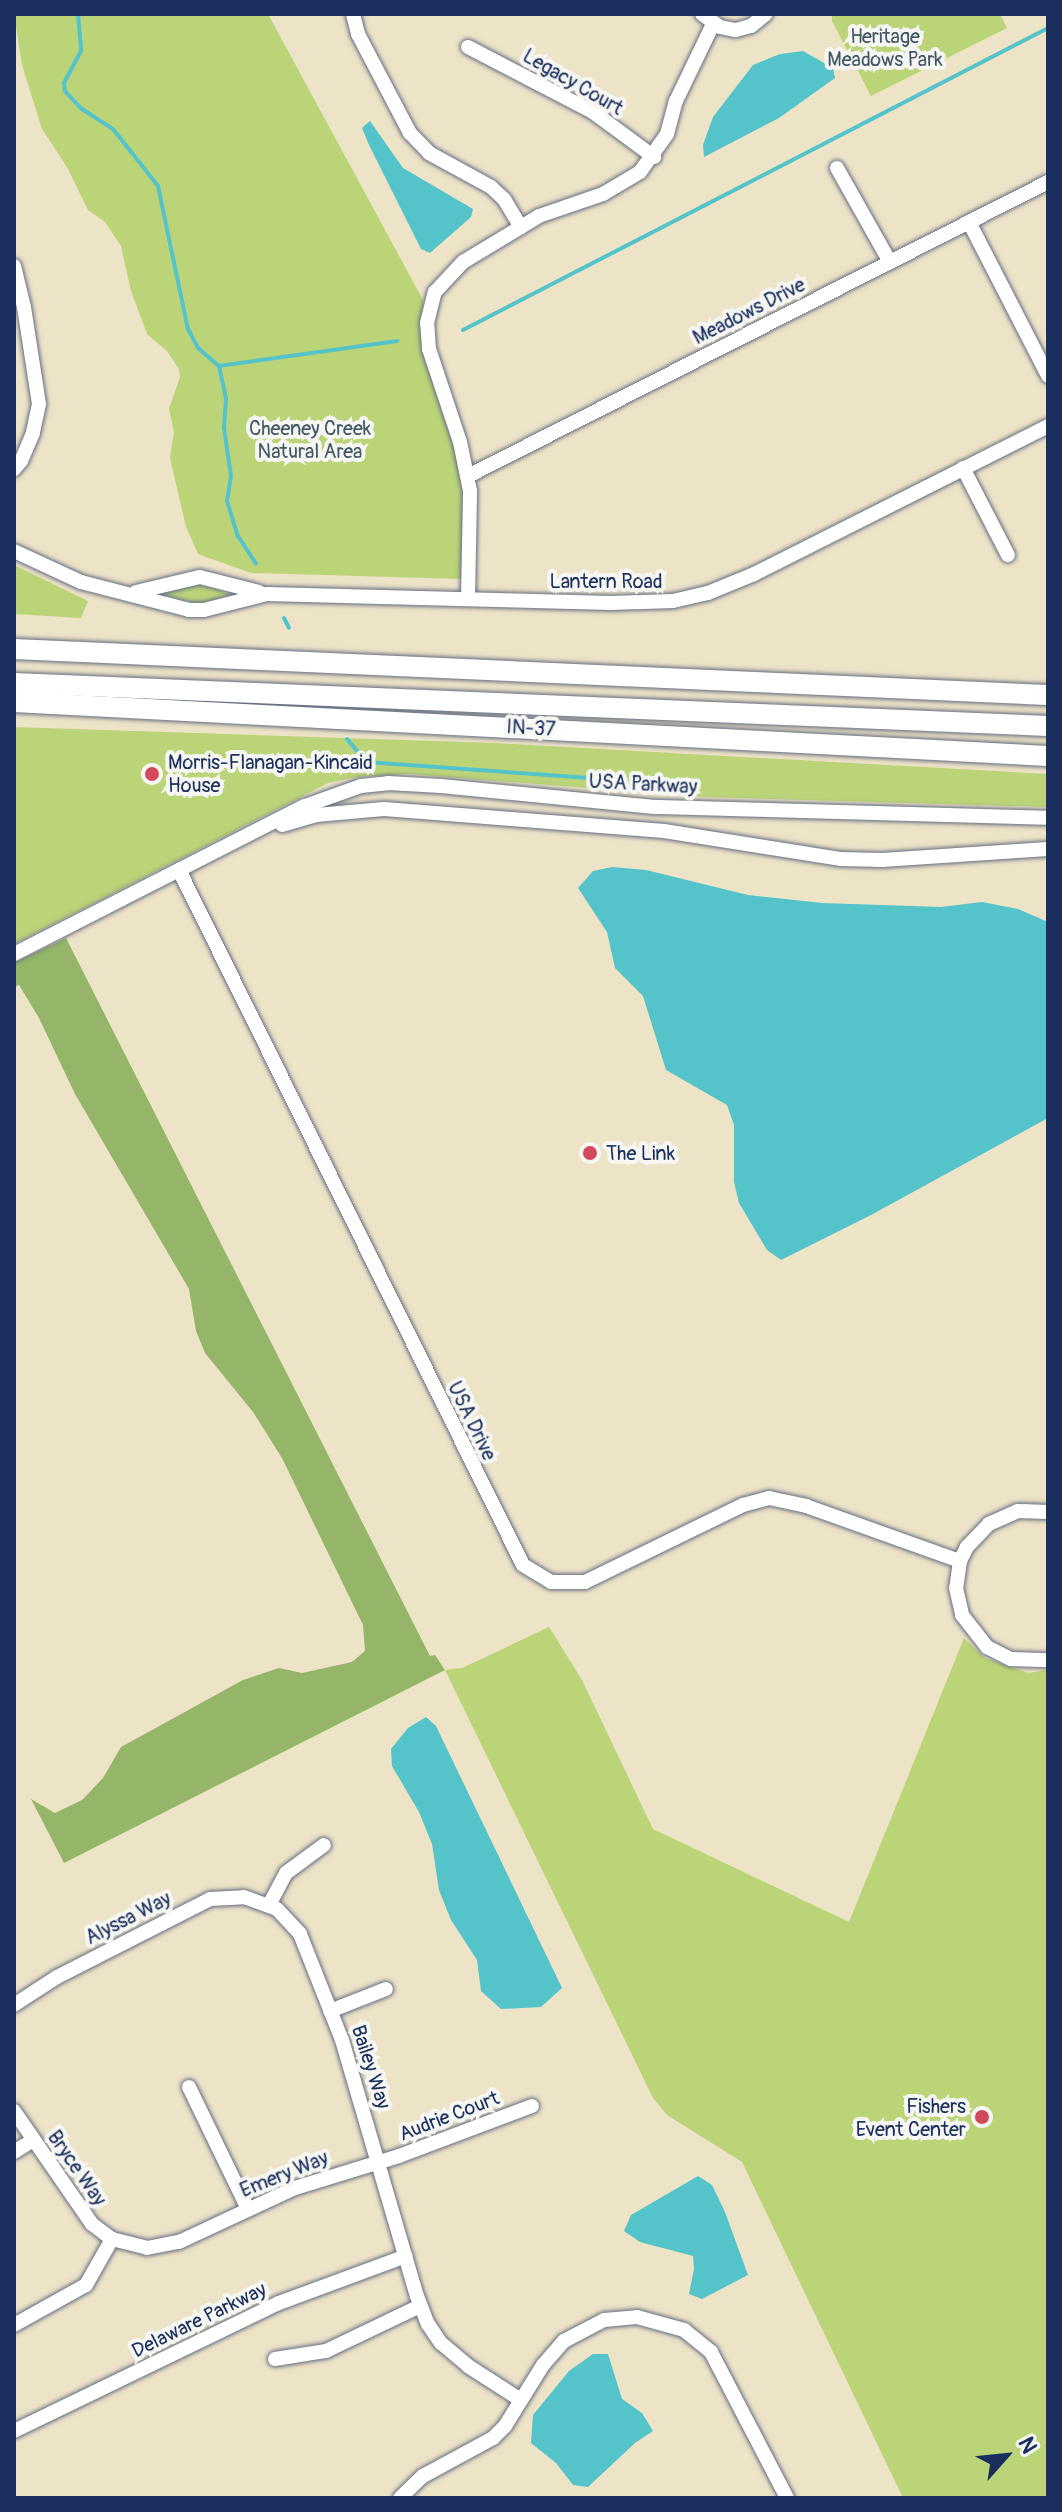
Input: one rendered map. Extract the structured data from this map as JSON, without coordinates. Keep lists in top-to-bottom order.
{
  "streets": {
    "highway": ["IN-37"],
    "street": [
      "Legacy Court",
      "Meadows Drive",
      "Lantern Road",
      "USA Parkway",
      "USA Drive",
      "Alyssa Way",
      "Bailey Way",
      "Audrie Court",
      "Bryce Way",
      "Emery Way",
      "Delaware Parkway"
    ]
  },
  "crossings": [
    ["USA Parkway", "USA Drive"],
    ["Alyssa Way", "Bailey Way"],
    ["Bailey Way", "Audrie Court"],
    ["Bailey Way", "Emery Way"],
    ["Bailey Way", "Delaware Parkway"],
    ["Audrie Court", "Emery Way"],
    ["Bryce Way", "Emery Way"]
  ],
  "parks": ["Heritage Meadows Park", "Cheeney Creek Natural Area"],
  "places": ["Morris-Flanagan-Kincaid House", "The Link", "Fishers Event Center"],
  "north": "top right"
}
